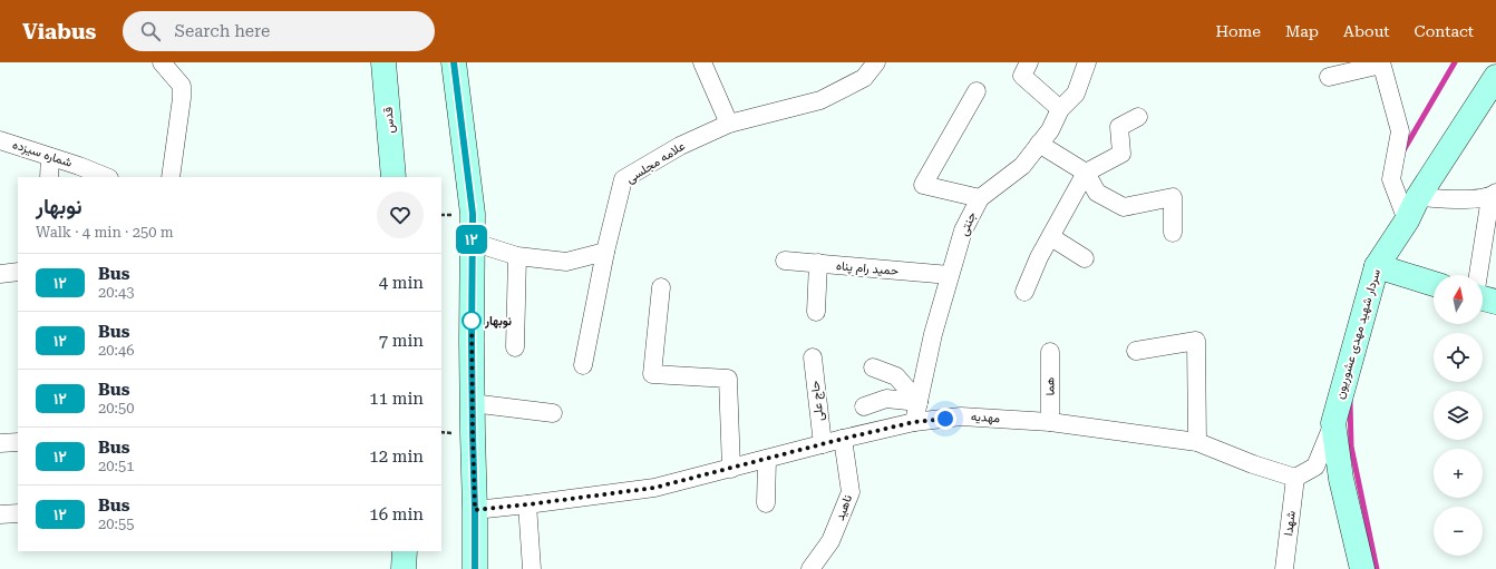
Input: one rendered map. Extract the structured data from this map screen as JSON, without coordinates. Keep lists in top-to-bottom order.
{
  "streets": {
    "main road": ["قدس", "سردار شهید مهدی عشوریون"],
    "street": [
      "شماره سیزده",
      "علامه مجلسی",
      "جنتی",
      "حمید رام پناه",
      "هما",
      "حاج علی",
      "مهدیه",
      "ناهید",
      "شهدا"
    ]
  },
  "crossings": [
    ["جنتی", "حمید رام پناه"],
    ["جنتی", "مهدیه"],
    ["هما", "مهدیه"],
    ["حاج علی", "مهدیه"],
    ["مهدیه", "ناهید"],
    ["مهدیه", "شهدا"]
  ],
  "places": ["نوبهار"],
  "lines": ["bus line ۱۲"],
  "north": "top",
  "page": {
    "header": "Viabus",
    "search": "Search here",
    "nav": [
      "Home",
      "Map",
      "About",
      "Contact"
    ],
    "on_map": "۱۲",
    "heading": ["نوبهار", "Walk · 4 min · 250 m"],
    "list": [
      {
        "mark": "۱۲",
        "name": "Bus",
        "note": "20:43",
        "value": "4 min"
      },
      {
        "mark": "۱۲",
        "name": "Bus",
        "note": "20:46",
        "value": "7 min"
      },
      {
        "mark": "۱۲",
        "name": "Bus",
        "note": "20:50",
        "value": "11 min"
      },
      {
        "mark": "۱۲",
        "name": "Bus",
        "note": "20:51",
        "value": "12 min"
      },
      {
        "mark": "۱۲",
        "name": "Bus",
        "note": "20:55",
        "value": "16 min"
      }
    ],
    "map_buttons": ["+", "−"]
  }
}
